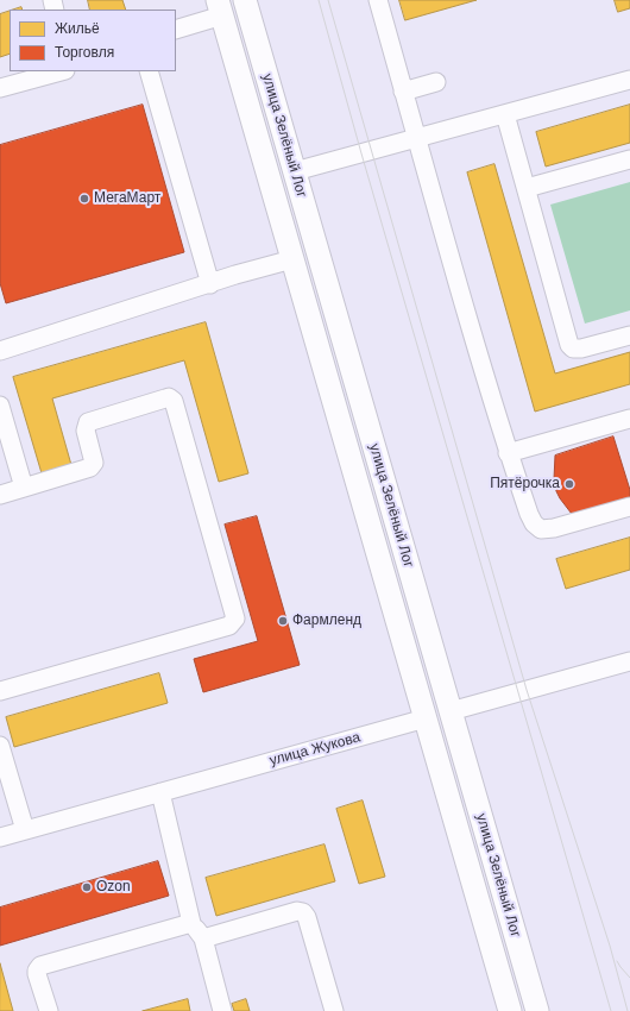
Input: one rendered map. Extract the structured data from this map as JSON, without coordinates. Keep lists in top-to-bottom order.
{
  "streets": {
    "main road": ["улица Зелёный Лог", "улица Жукова"]
  },
  "crossings": [
    ["улица Зелёный Лог", "улица Жукова"]
  ],
  "places": [
    "МегаМарт",
    "Пятёрочка",
    "Фармленд",
    "Ozon"
  ],
  "legend": ["Жильё", "Торговля"]
}
